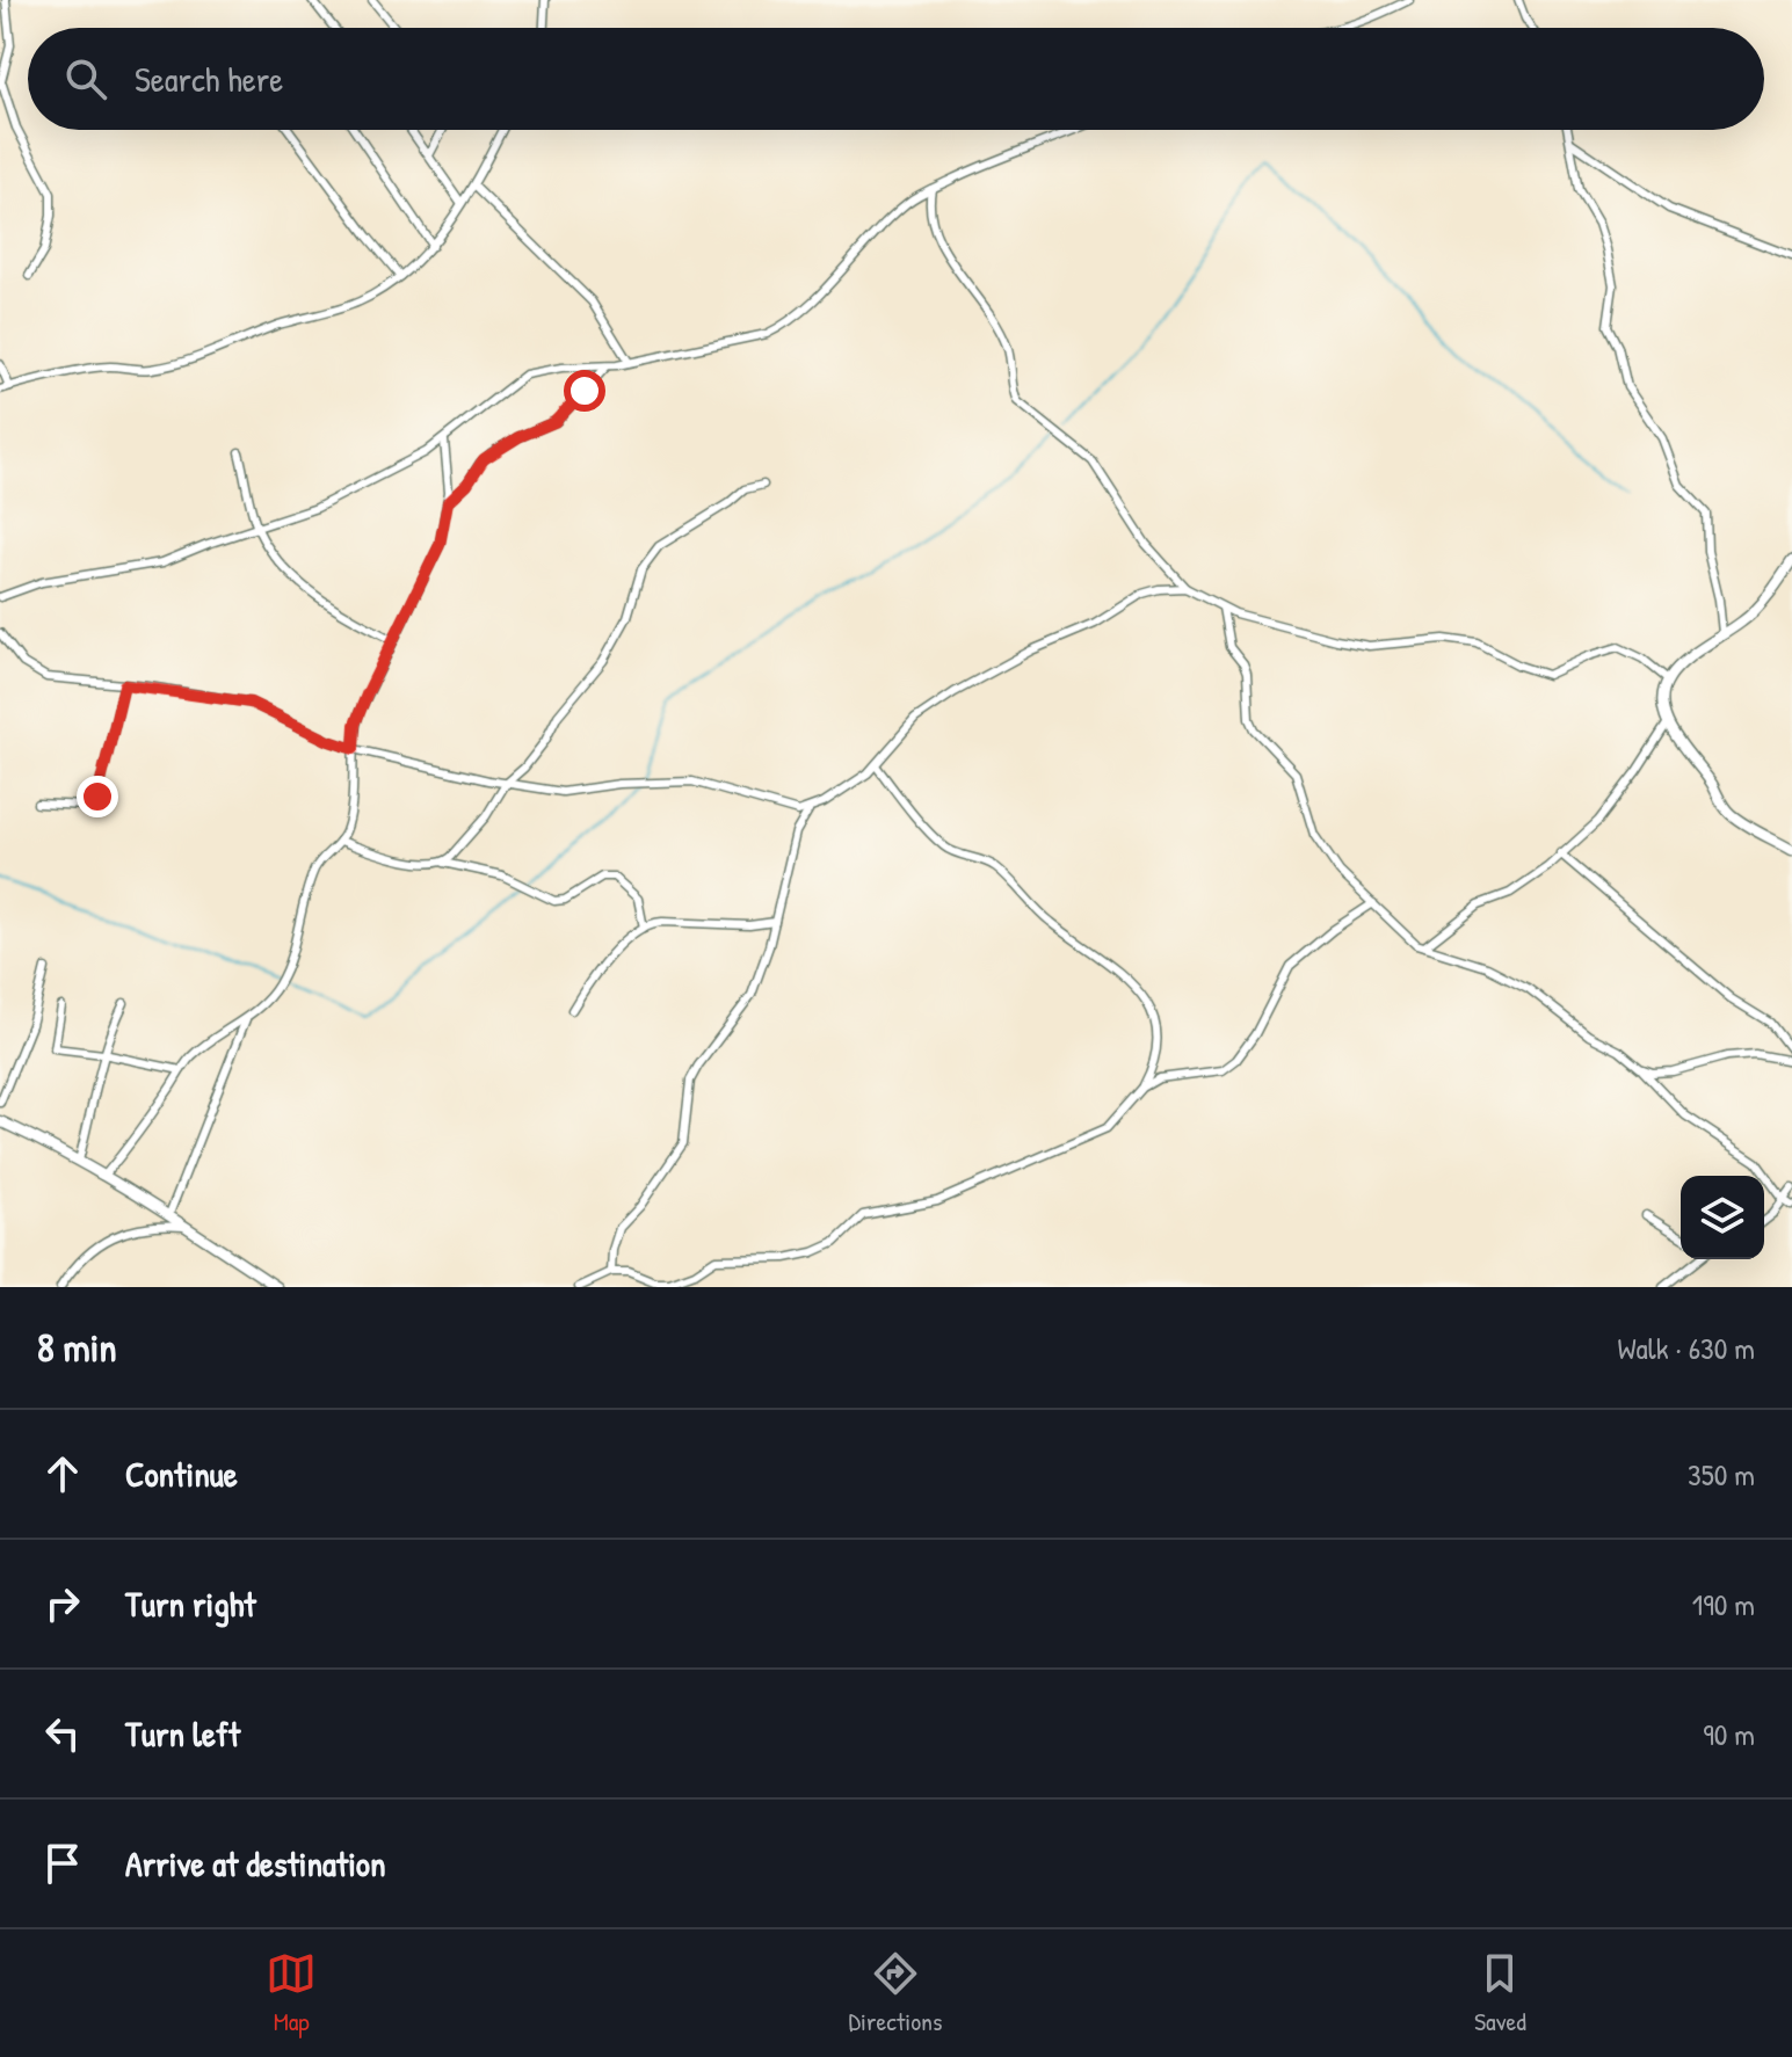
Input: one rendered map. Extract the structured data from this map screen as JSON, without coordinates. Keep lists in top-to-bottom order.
{
  "page": {
    "search": "Search here",
    "heading": ["8 min", "Walk · 630 m"],
    "list": [
      ["Continue", "350 m"],
      ["Turn right", "190 m"],
      ["Turn left", "90 m"],
      "Arrive at destination"
    ],
    "nav": ["Map", "Directions", "Saved"]
  }
}
